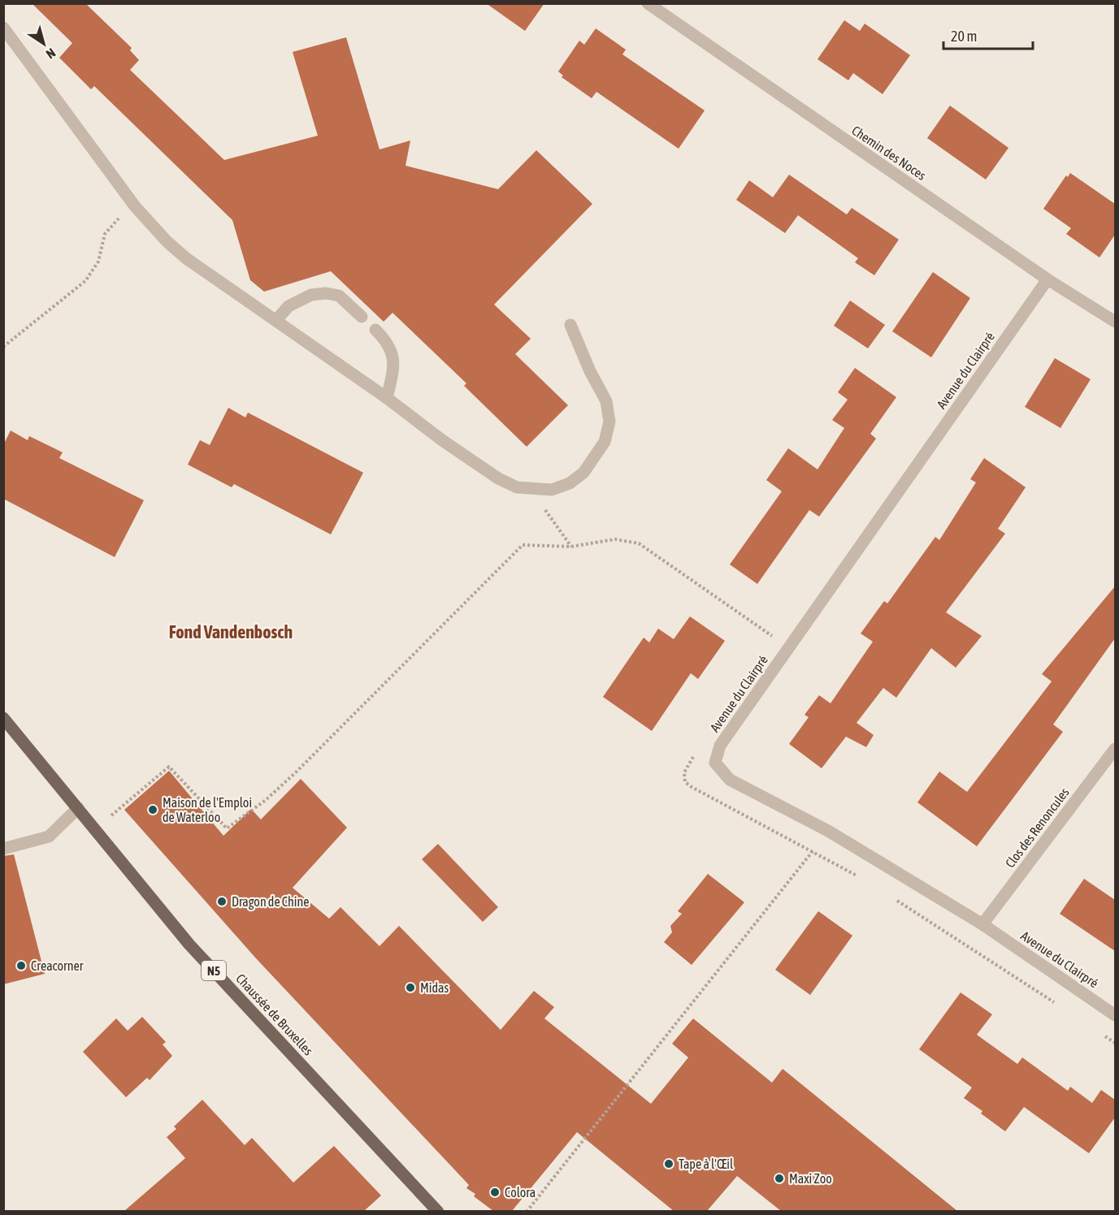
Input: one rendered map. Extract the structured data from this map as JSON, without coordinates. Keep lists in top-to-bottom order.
{
  "streets": {
    "main road": ["N5", "Chaussée de Bruxelles"],
    "street": ["Chemin des Noces", "Avenue du Clairpré", "Clos des Renoncules"]
  },
  "crossings": [
    ["Chemin des Noces", "Avenue du Clairpré"],
    ["Avenue du Clairpré", "Clos des Renoncules"]
  ],
  "districts": ["Fond Vandenbosch"],
  "places": [
    "Maison de l'Emploi de Waterloo",
    "Dragon de Chine",
    "Creacorner",
    "Midas",
    "Tape à l'Œil",
    "Maxi Zoo",
    "Colora"
  ],
  "scale_bar": "20 m",
  "north": "bottom right"
}
